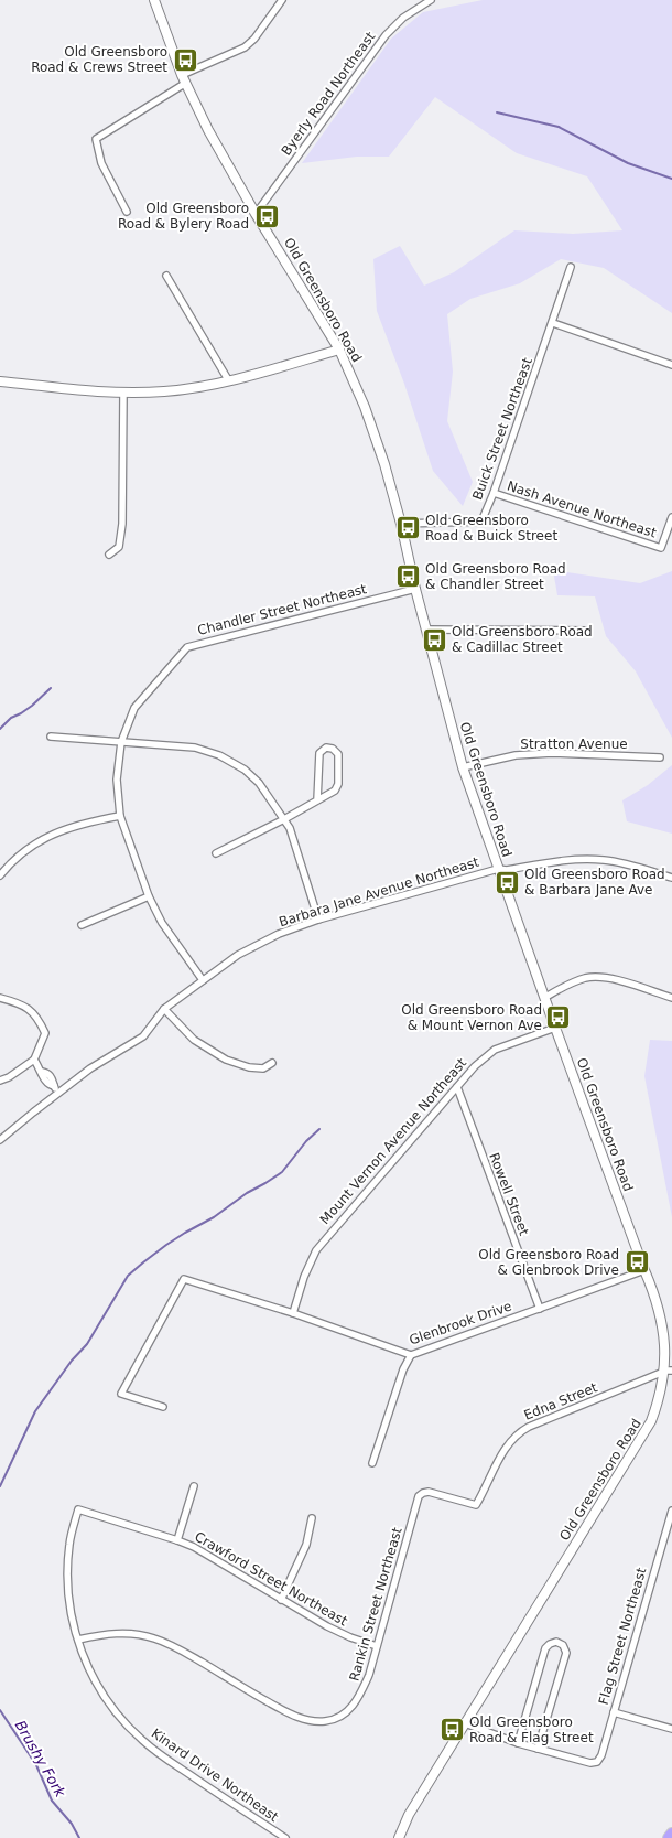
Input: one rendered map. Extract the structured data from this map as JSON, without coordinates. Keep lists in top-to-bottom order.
{
  "streets": {
    "street": [
      "Byerly Road Northeast",
      "Old Greensboro Road",
      "Buick Street Northeast",
      "Nash Avenue Northeast",
      "Chandler Street Northeast",
      "Stratton Avenue",
      "Barbara Jane Avenue Northeast",
      "Mount Vernon Avenue Northeast",
      "Rowell Street",
      "Glenbrook Drive",
      "Edna Street",
      "Crawford Street Northeast",
      "Rankin Street Northeast",
      "Flag Street Northeast",
      "Kinard Drive Northeast"
    ]
  },
  "crossings": [
    ["Byerly Road Northeast", "Old Greensboro Road"],
    ["Old Greensboro Road", "Buick Street Northeast"],
    ["Old Greensboro Road", "Chandler Street Northeast"],
    ["Old Greensboro Road", "Stratton Avenue"],
    ["Old Greensboro Road", "Barbara Jane Avenue Northeast"],
    ["Old Greensboro Road", "Mount Vernon Avenue Northeast"],
    ["Old Greensboro Road", "Glenbrook Drive"],
    ["Old Greensboro Road", "Edna Street"],
    ["Old Greensboro Road", "Flag Street Northeast"],
    ["Buick Street Northeast", "Nash Avenue Northeast"],
    ["Chandler Street Northeast", "Barbara Jane Avenue Northeast"],
    ["Mount Vernon Avenue Northeast", "Rowell Street"],
    ["Mount Vernon Avenue Northeast", "Glenbrook Drive"],
    ["Rowell Street", "Glenbrook Drive"],
    ["Edna Street", "Rankin Street Northeast"],
    ["Crawford Street Northeast", "Rankin Street Northeast"],
    ["Crawford Street Northeast", "Kinard Drive Northeast"],
    ["Rankin Street Northeast", "Kinard Drive Northeast"]
  ],
  "water": ["Brushy Fork"],
  "places": {
    "bus stop": [
      "Old Greensboro Road & Crews Street",
      "Old Greensboro Road & Bylery Road",
      "Old Greensboro Road & Buick Street",
      "Old Greensboro Road & Chandler Street",
      "Old Greensboro Road & Cadillac Street",
      "Old Greensboro Road & Barbara Jane Ave",
      "Old Greensboro Road & Mount Vernon Ave",
      "Old Greensboro Road & Glenbrook Drive",
      "Old Greensboro Road & Flag Street"
    ]
  }
}
